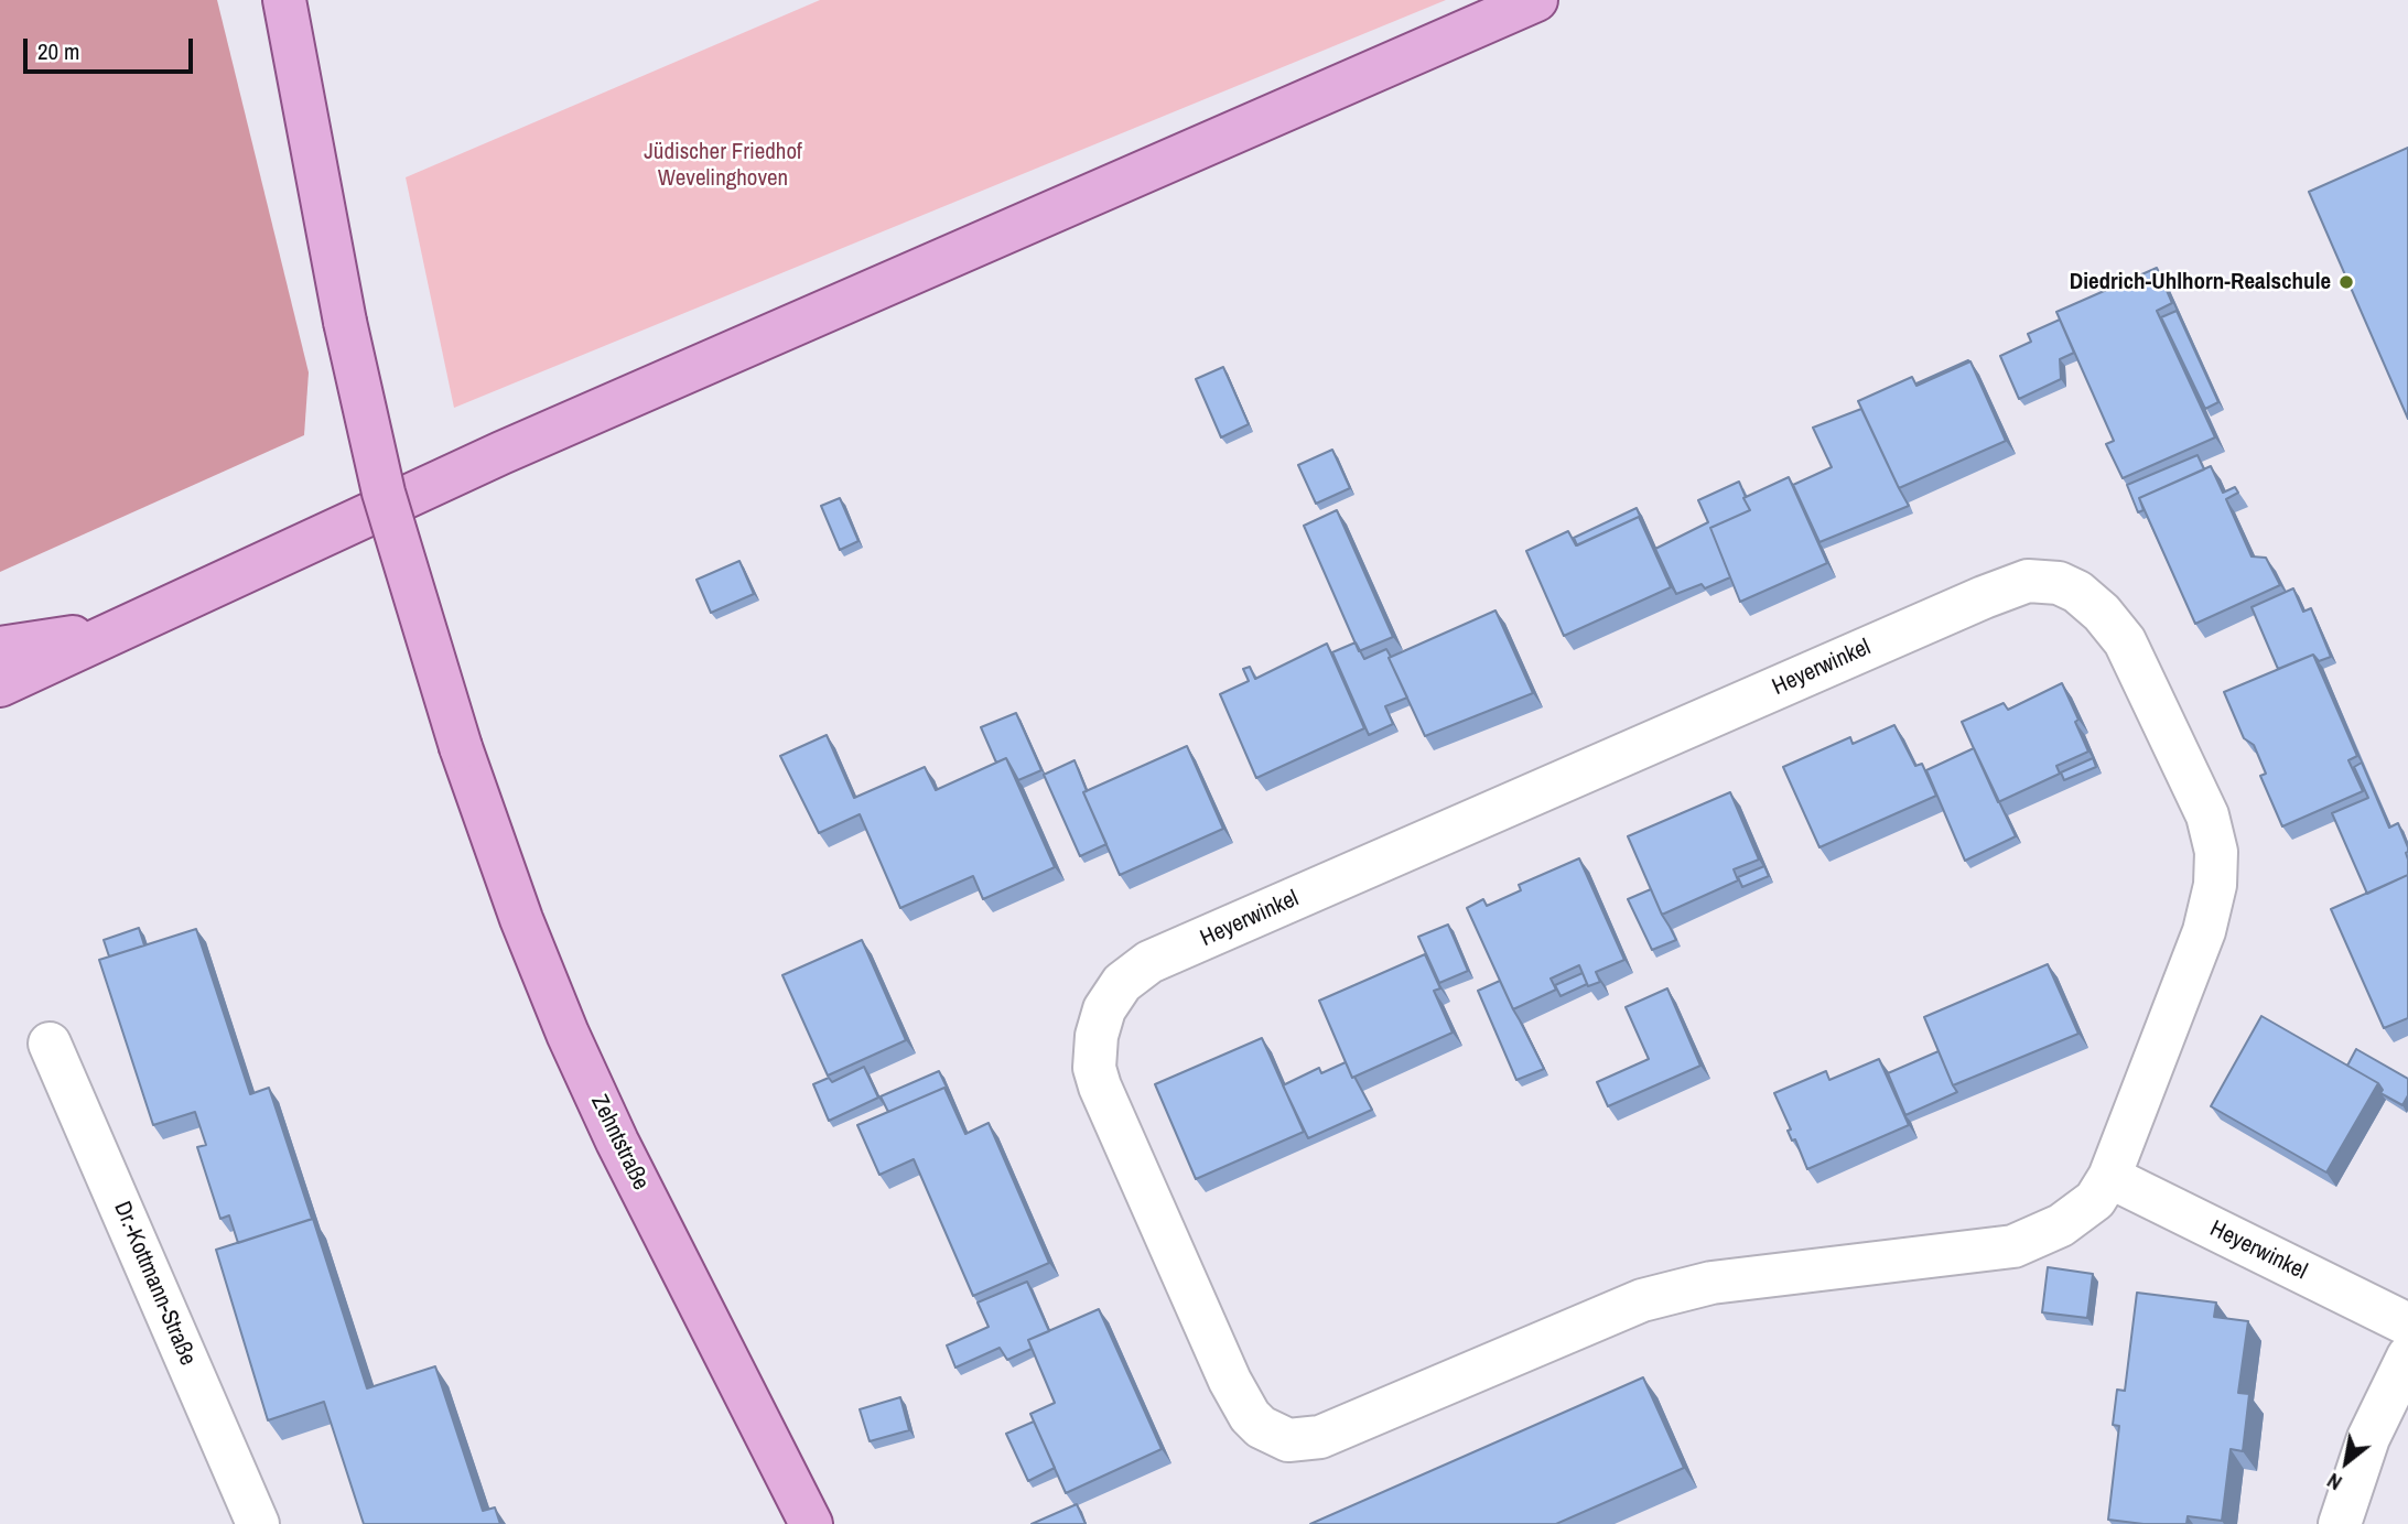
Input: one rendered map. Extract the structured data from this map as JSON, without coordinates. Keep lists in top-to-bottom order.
{
  "streets": {
    "main road": ["Zehntstraße"],
    "street": ["Heyerwinkel", "Dr.-Kottmann-Straße"]
  },
  "parks": ["Jüdischer Friedhof Wevelinghoven"],
  "places": ["Diedrich-Uhlhorn-Realschule"],
  "scale_bar": "20 m",
  "north": "bottom left"
}
